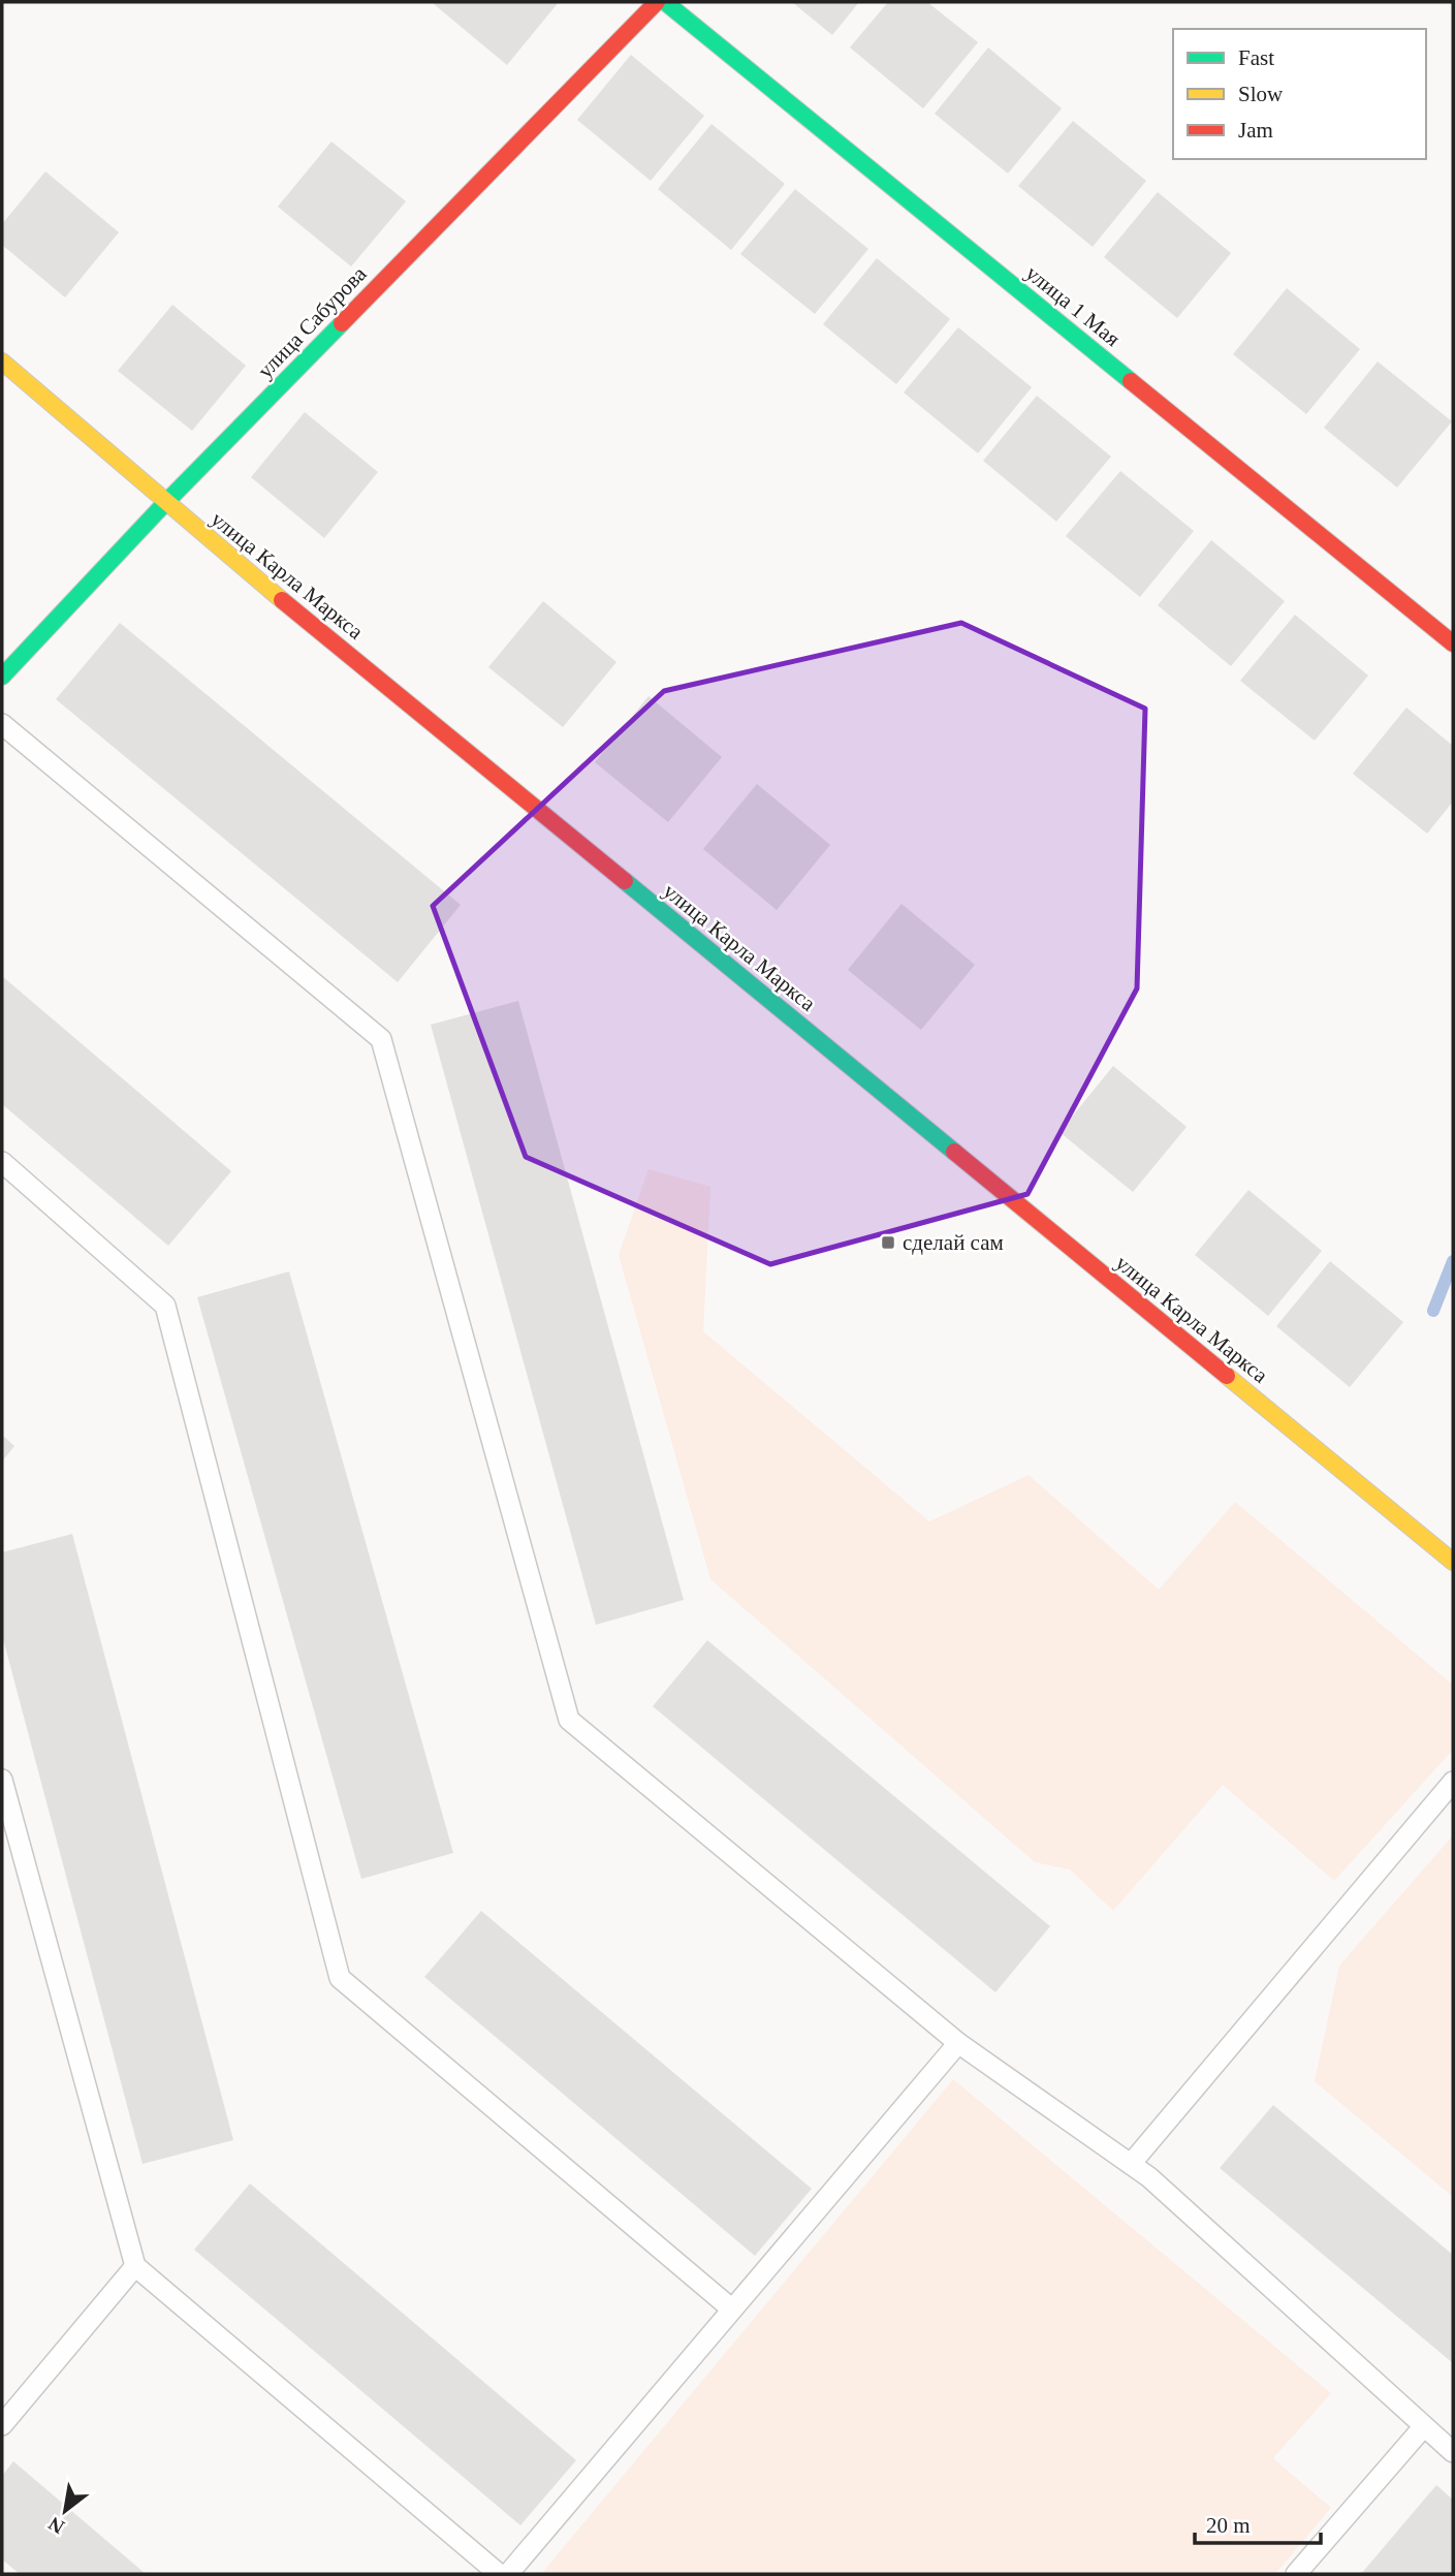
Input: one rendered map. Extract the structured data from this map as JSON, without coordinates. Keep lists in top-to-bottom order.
{
  "streets": {
    "street": ["улица 1 Мая", "улица Сабурова", "улица Карла Маркса"]
  },
  "crossings": [
    ["улица Сабурова", "улица Карла Маркса"]
  ],
  "places": {
    "transit": ["сделай сам"]
  },
  "legend": ["Fast", "Slow", "Jam"],
  "scale_bar": "20 m",
  "north": "bottom left"
}
